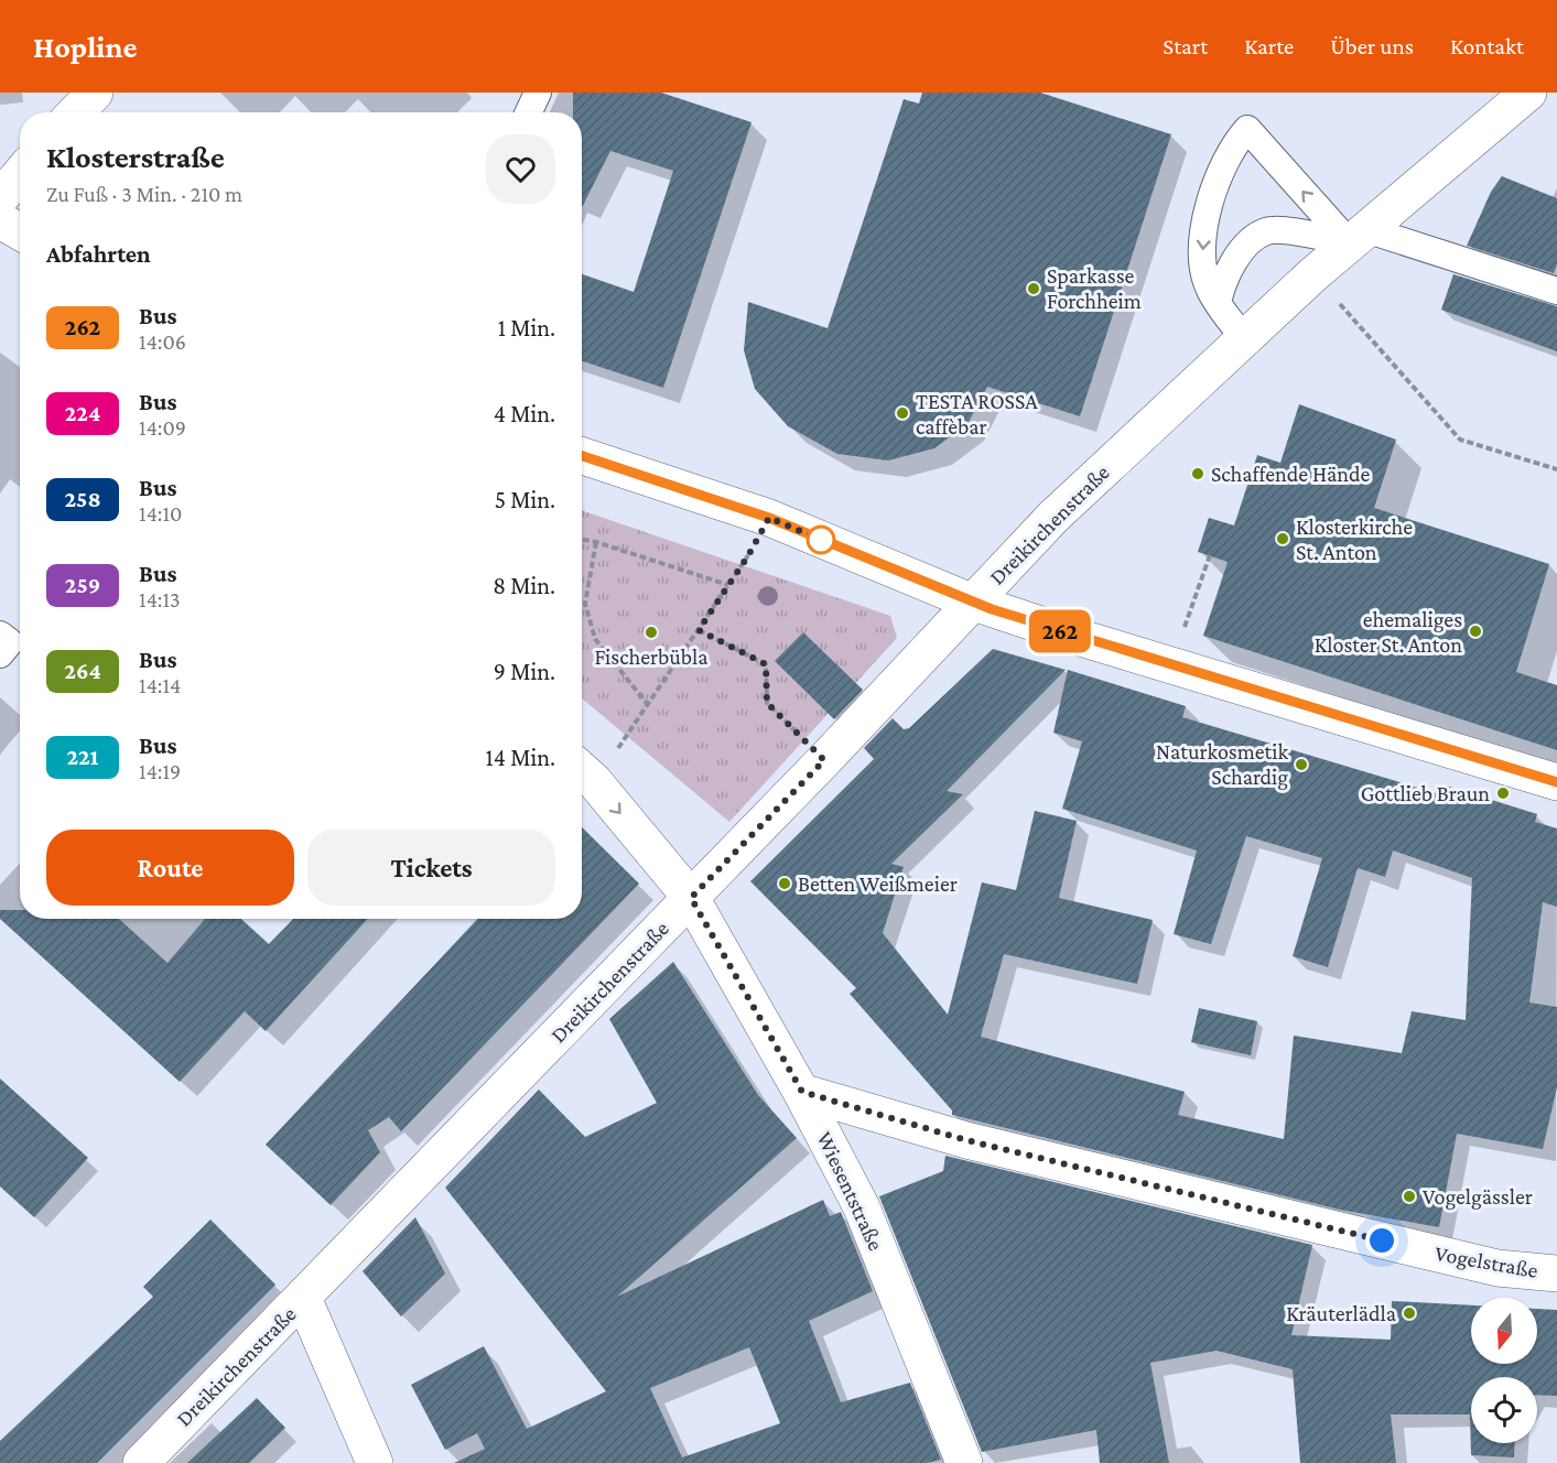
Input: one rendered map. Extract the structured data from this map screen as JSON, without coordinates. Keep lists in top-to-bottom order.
{
  "streets": {
    "street": ["Dreikirchenstraße", "Wiesentstraße", "Vogelstraße"]
  },
  "crossings": [
    ["Dreikirchenstraße", "Wiesentstraße"],
    ["Wiesentstraße", "Vogelstraße"]
  ],
  "places": [
    "Sparkasse Forchheim",
    "TESTA ROSSA caffèbar",
    "Schaffende Hände",
    "Klosterkirche St. Anton",
    "ehemaliges Kloster St. Anton",
    "Fischerbübla",
    "Naturkosmetik Schardig",
    "Gottlieb Braun",
    "Betten Weißmeier",
    "Vogelgässler",
    "Kräuterlädla"
  ],
  "lines": ["bus line 262"],
  "north": "bottom",
  "page": {
    "header": "Hopline",
    "nav": [
      "Start",
      "Karte",
      "Über uns",
      "Kontakt"
    ],
    "on_map": "262",
    "heading": [
      ["Klosterstraße", "Zu Fuß · 3 Min. · 210 m"],
      "Abfahrten"
    ],
    "list": [
      {
        "mark": "262",
        "name": "Bus",
        "note": "14:06",
        "value": "1 Min."
      },
      {
        "mark": "224",
        "name": "Bus",
        "note": "14:09",
        "value": "4 Min."
      },
      {
        "mark": "258",
        "name": "Bus",
        "note": "14:10",
        "value": "5 Min."
      },
      {
        "mark": "259",
        "name": "Bus",
        "note": "14:13",
        "value": "8 Min."
      },
      {
        "mark": "264",
        "name": "Bus",
        "note": "14:14",
        "value": "9 Min."
      },
      {
        "mark": "221",
        "name": "Bus",
        "note": "14:19",
        "value": "14 Min."
      }
    ],
    "buttons": ["Route", "Tickets"]
  }
}
